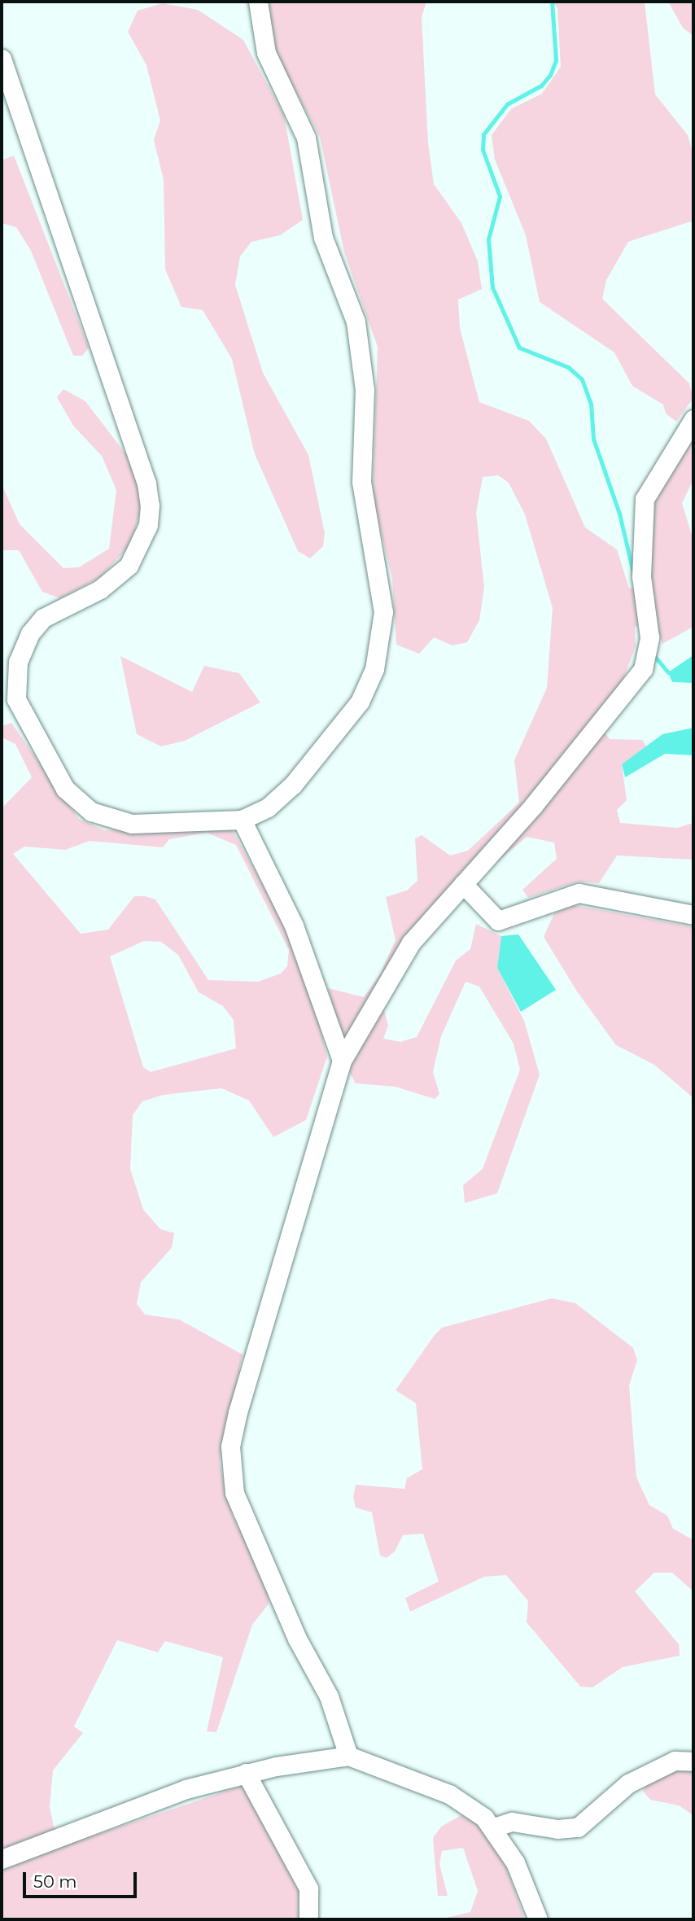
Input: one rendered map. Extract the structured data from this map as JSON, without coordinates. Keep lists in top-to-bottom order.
{
  "scale_bar": "50 m"
}
